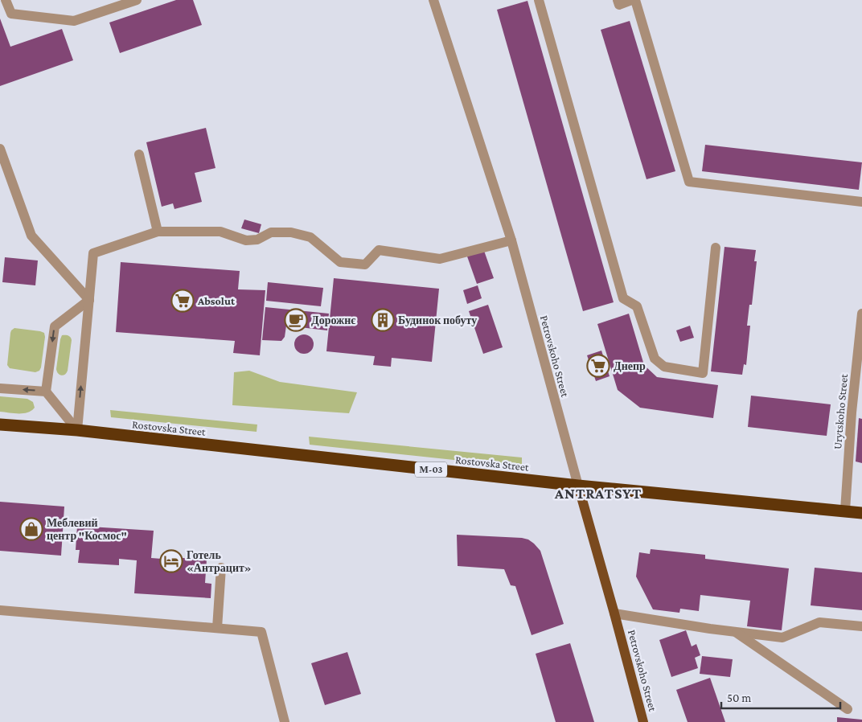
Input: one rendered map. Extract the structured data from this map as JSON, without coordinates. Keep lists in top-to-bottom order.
{
  "streets": {
    "highway": ["Rostovska Street", "М-03"],
    "main road": ["Petrovskoho Street"],
    "street": ["Urytskoho Street"]
  },
  "crossings": [
    ["Petrovskoho Street", "Rostovska Street"],
    ["Urytskoho Street", "Rostovska Street"]
  ],
  "districts": ["ANTRATSYT"],
  "places": {
    "supermarket": ["Absolut", "Днепр"],
    "cafe": ["Дорожнє"],
    "building": ["Будинок побуту"],
    "shop": ["Меблевий центр \"Космос\""],
    "hotel": ["Готель «Антрацит»"]
  },
  "scale_bar": "50 m"
}
